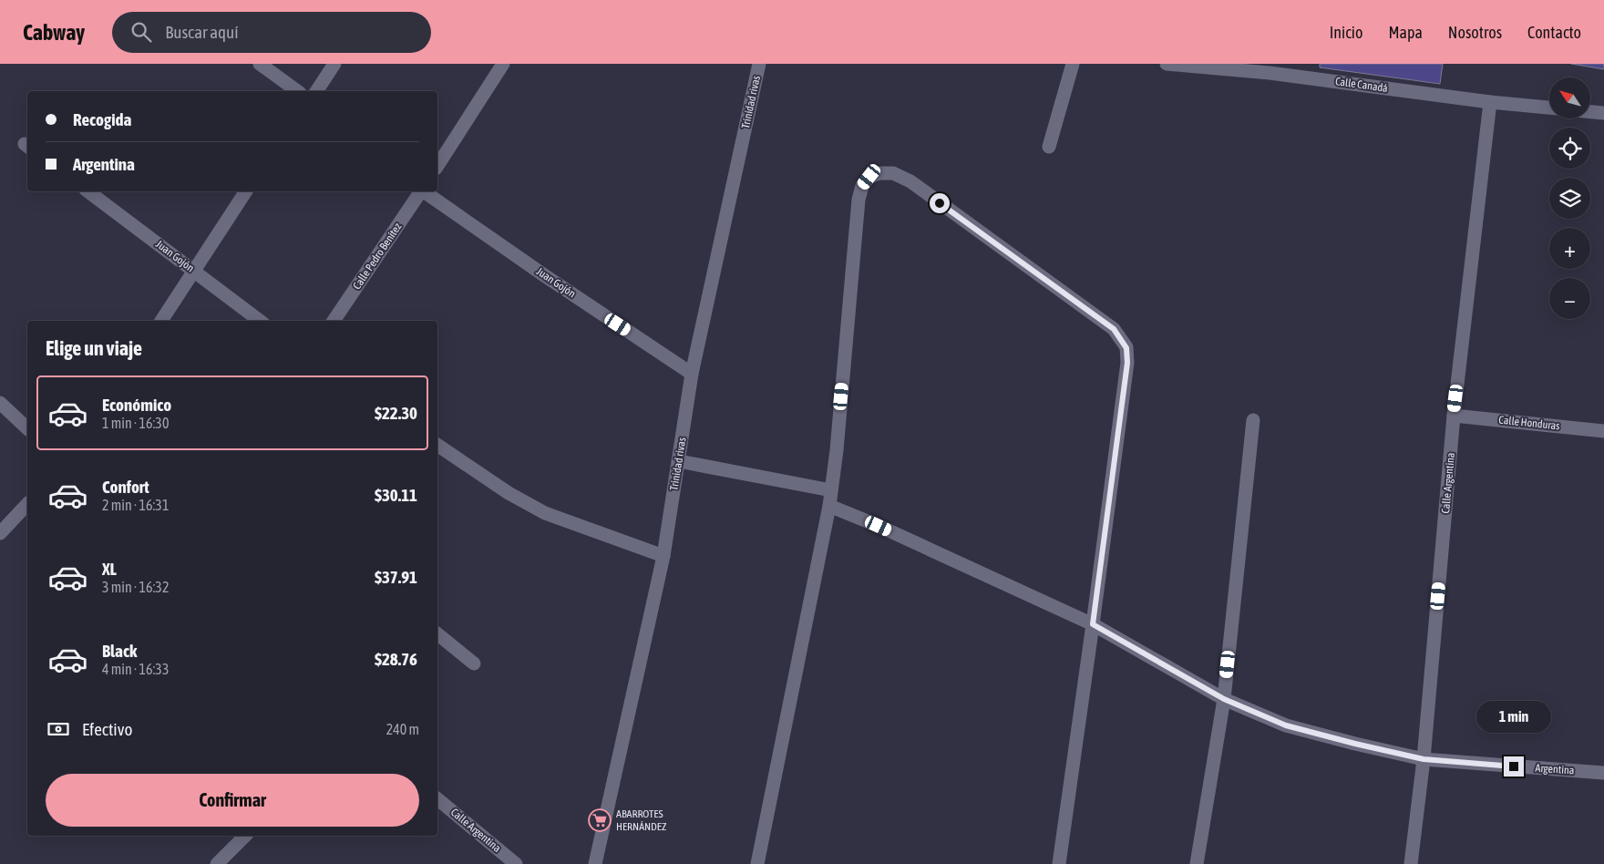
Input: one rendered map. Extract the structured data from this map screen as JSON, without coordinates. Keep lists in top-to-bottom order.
{
  "streets": {
    "street": [
      "Calle Canadá",
      "Trinidad rivas",
      "Juan Gojón",
      "Calle Pedro Benítez",
      "Calle Honduras",
      "Calle Argentina",
      "Argentina"
    ]
  },
  "crossings": [
    ["Calle Canadá", "Calle Argentina"],
    ["Trinidad rivas", "Juan Gojón"],
    ["Calle Honduras", "Calle Argentina"],
    ["Calle Argentina", "Argentina"]
  ],
  "places": {
    "supermarket": ["ABARROTES HERNÁNDEZ"]
  },
  "north": "top left",
  "page": {
    "header": "Cabway",
    "search": "Buscar aquí",
    "nav": [
      "Inicio",
      "Mapa",
      "Nosotros",
      "Contacto"
    ],
    "map_buttons": ["+", "−"],
    "banner": ["Recogida", "Argentina"],
    "heading": "Elige un viaje",
    "list": [
      {
        "name": "Económico",
        "note": "1 min · 16:30",
        "value": "$22.30"
      },
      {
        "name": "Confort",
        "note": "2 min · 16:31",
        "value": "$30.11"
      },
      {
        "name": "XL",
        "note": "3 min · 16:32",
        "value": "$37.91"
      },
      {
        "name": "Black",
        "note": "4 min · 16:33",
        "value": "$28.76"
      }
    ],
    "bubble": "1 min",
    "pay": ["Efectivo", "240 m"],
    "buttons": "Confirmar"
  }
}
